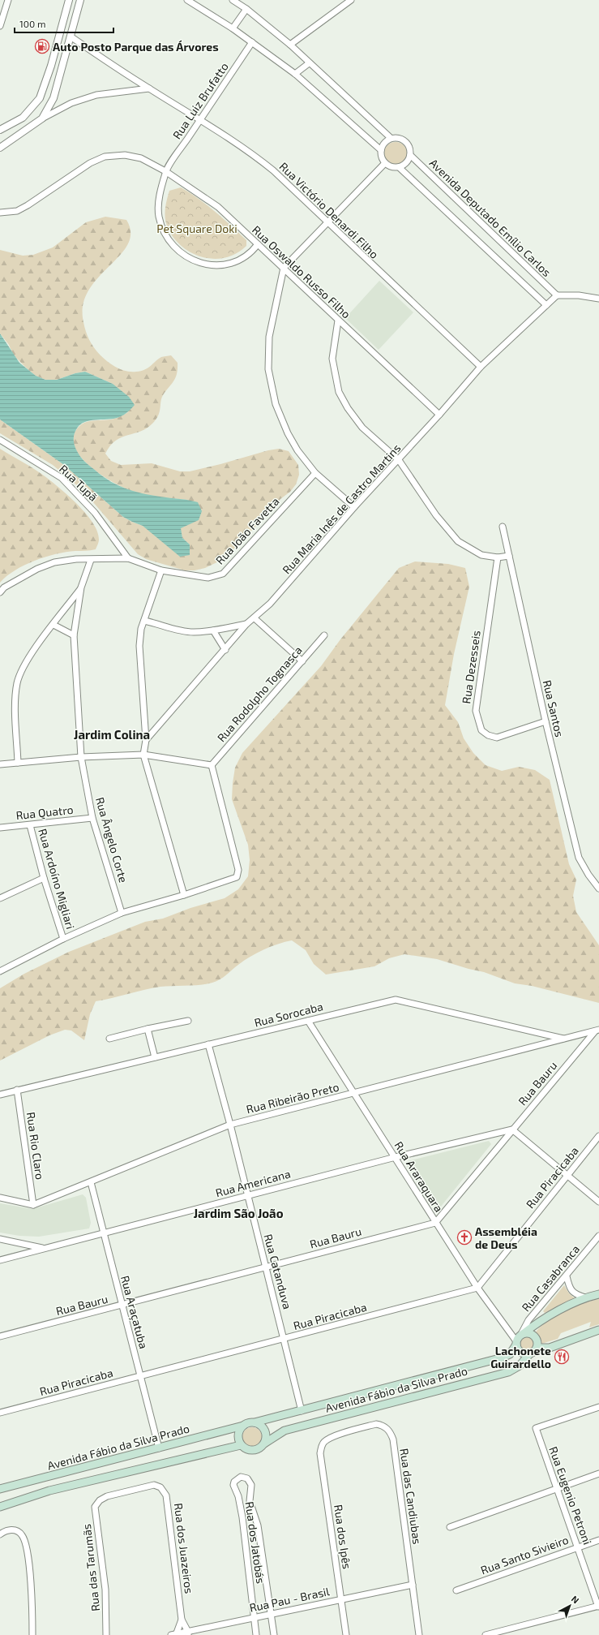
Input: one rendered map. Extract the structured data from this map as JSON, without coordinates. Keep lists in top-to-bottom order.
{
  "streets": {
    "main road": ["Avenida Fábio da Silva Prado"],
    "street": [
      "Rua Luiz Brufatto",
      "Rua Victório Denardi Filho",
      "Avenida Deputado Emílio Carlos",
      "Rua Oswaldo Russo Filho",
      "Rua Tupã",
      "Rua Maria Inês de Castro Martins",
      "Rua João Favetta",
      "Rua Dezesseis",
      "Rua Rodolpho Tognasca",
      "Rua Santos",
      "Rua Quatro",
      "Rua Ângelo Corte",
      "Rua Ardoíno Migliari",
      "Rua Sorocaba",
      "Rua Bauru",
      "Rua Ribeirão Preto",
      "Rua Rio Claro",
      "Rua Araraquara",
      "Rua Piracicaba",
      "Rua Americana",
      "Rua Catanduva",
      "Rua Casabranca",
      "Rua Araçatuba",
      "Rua Eugenio Petroni",
      "Rua das Candiubas",
      "Rua dos Ipês",
      "Rua dos Jatobás",
      "Rua dos Juazeiros",
      "Rua Santo Sivieiro",
      "Rua das Tarumãs",
      "Rua Pau - Brasil"
    ]
  },
  "crossings": [
    ["Rua Luiz Brufatto", "Rua Victório Denardi Filho"],
    ["Rua Luiz Brufatto", "Rua Oswaldo Russo Filho"],
    ["Rua Victório Denardi Filho", "Rua Maria Inês de Castro Martins"],
    ["Avenida Deputado Emílio Carlos", "Rua Maria Inês de Castro Martins"],
    ["Rua Oswaldo Russo Filho", "Rua Maria Inês de Castro Martins"],
    ["Rua Tupã", "Rua João Favetta"],
    ["Rua João Favetta", "Rua Ângelo Corte"],
    ["Rua Dezesseis", "Rua Santos"],
    ["Rua Quatro", "Rua Ângelo Corte"],
    ["Rua Quatro", "Rua Ardoíno Migliari"],
    ["Rua Sorocaba", "Rua Ribeirão Preto"],
    ["Rua Sorocaba", "Rua Rio Claro"],
    ["Rua Sorocaba", "Rua Araraquara"],
    ["Rua Sorocaba", "Rua Catanduva"],
    ["Rua Bauru", "Rua Ribeirão Preto"],
    ["Rua Bauru", "Rua Araraquara"],
    ["Rua Bauru", "Rua Americana"],
    ["Rua Bauru", "Rua Catanduva"],
    ["Rua Bauru", "Rua Araçatuba"],
    ["Rua Ribeirão Preto", "Rua Rio Claro"],
    ["Rua Ribeirão Preto", "Rua Araraquara"],
    ["Rua Ribeirão Preto", "Rua Catanduva"],
    ["Rua Ribeirão Preto", "Rua Araçatuba"],
    ["Rua Araraquara", "Rua Piracicaba"],
    ["Rua Araraquara", "Rua Americana"],
    ["Rua Araraquara", "Rua Casabranca"],
    ["Rua Araraquara", "Avenida Fábio da Silva Prado"],
    ["Rua Piracicaba", "Rua Catanduva"],
    ["Rua Piracicaba", "Rua Araçatuba"],
    ["Rua Americana", "Rua Catanduva"],
    ["Rua Americana", "Rua Araçatuba"],
    ["Rua Catanduva", "Avenida Fábio da Silva Prado"],
    ["Rua Casabranca", "Avenida Fábio da Silva Prado"],
    ["Rua Araçatuba", "Avenida Fábio da Silva Prado"],
    ["Rua Eugenio Petroni", "Rua Santo Sivieiro"],
    ["Rua das Candiubas", "Rua dos Ipês"],
    ["Rua das Candiubas", "Rua Pau - Brasil"],
    ["Rua dos Ipês", "Rua Pau - Brasil"],
    ["Rua dos Jatobás", "Rua Pau - Brasil"],
    ["Rua dos Juazeiros", "Rua das Tarumãs"],
    ["Rua dos Juazeiros", "Rua Pau - Brasil"]
  ],
  "districts": ["Jardim Colina", "Jardim São João"],
  "parks": ["Pet Square Doki"],
  "places": {
    "fuel station": ["Auto Posto Parque das Árvores"],
    "church": ["Assembléia de Deus"],
    "restaurant": ["Lachonete Guirardello"]
  },
  "scale_bar": "100 m",
  "north": "top right"
}
